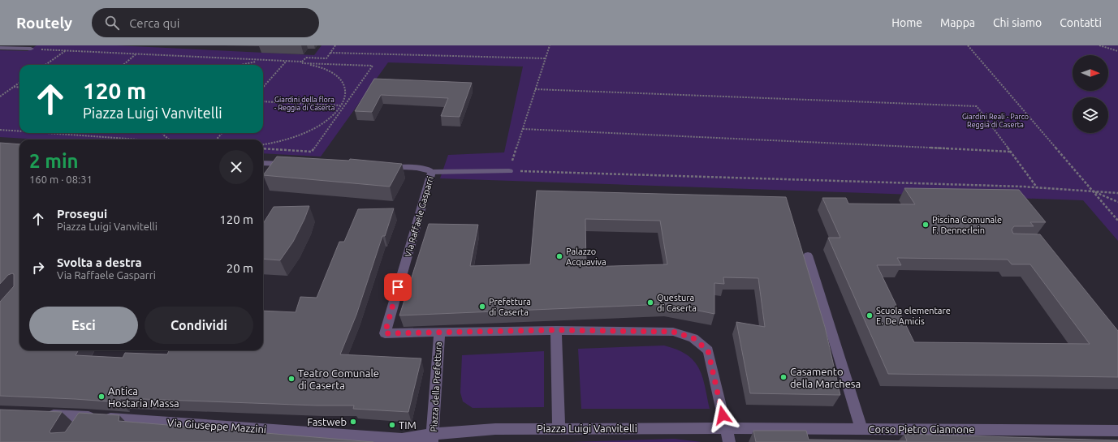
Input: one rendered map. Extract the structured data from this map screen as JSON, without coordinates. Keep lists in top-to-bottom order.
{
  "streets": {
    "street": [
      "Via Raffaele Gasparri",
      "Piazza della Prefettura",
      "Via Giuseppe Mazzini",
      "Piazza Luigi Vanvitelli",
      "Corso Pietro Giannone"
    ]
  },
  "crossings": [
    ["Via Raffaele Gasparri", "Piazza della Prefettura"],
    ["Piazza della Prefettura", "Via Giuseppe Mazzini"],
    ["Piazza della Prefettura", "Piazza Luigi Vanvitelli"],
    ["Piazza della Prefettura", "Corso Pietro Giannone"],
    ["Via Giuseppe Mazzini", "Piazza Luigi Vanvitelli"],
    ["Piazza Luigi Vanvitelli", "Corso Pietro Giannone"]
  ],
  "parks": ["Giardini della flora - Reggia di Caserta", "Giardini Reali - Parco Reggia di Caserta"],
  "places": [
    "Piscina Comunale F. Dennerlein",
    "Palazzo Acquaviva",
    "Questura di Caserta",
    "Prefettura di Caserta",
    "Scuola elementare E. De Amicis",
    "Casamento della Marchesa",
    "Teatro Comunale di Caserta",
    "Antica Hostaria Massa",
    "Fastweb",
    "TIM"
  ],
  "north": "right",
  "page": {
    "header": "Routely",
    "search": "Cerca qui",
    "nav": [
      "Home",
      "Mappa",
      "Chi siamo",
      "Contatti"
    ],
    "turn": ["120 m", "Piazza Luigi Vanvitelli"],
    "heading": ["2 min", "160 m · 08:31"],
    "list": [
      {
        "name": "Prosegui",
        "note": "Piazza Luigi Vanvitelli",
        "value": "120 m"
      },
      {
        "name": "Svolta a destra",
        "note": "Via Raffaele Gasparri",
        "value": "20 m"
      }
    ],
    "buttons": ["Esci", "Condividi"]
  }
}
